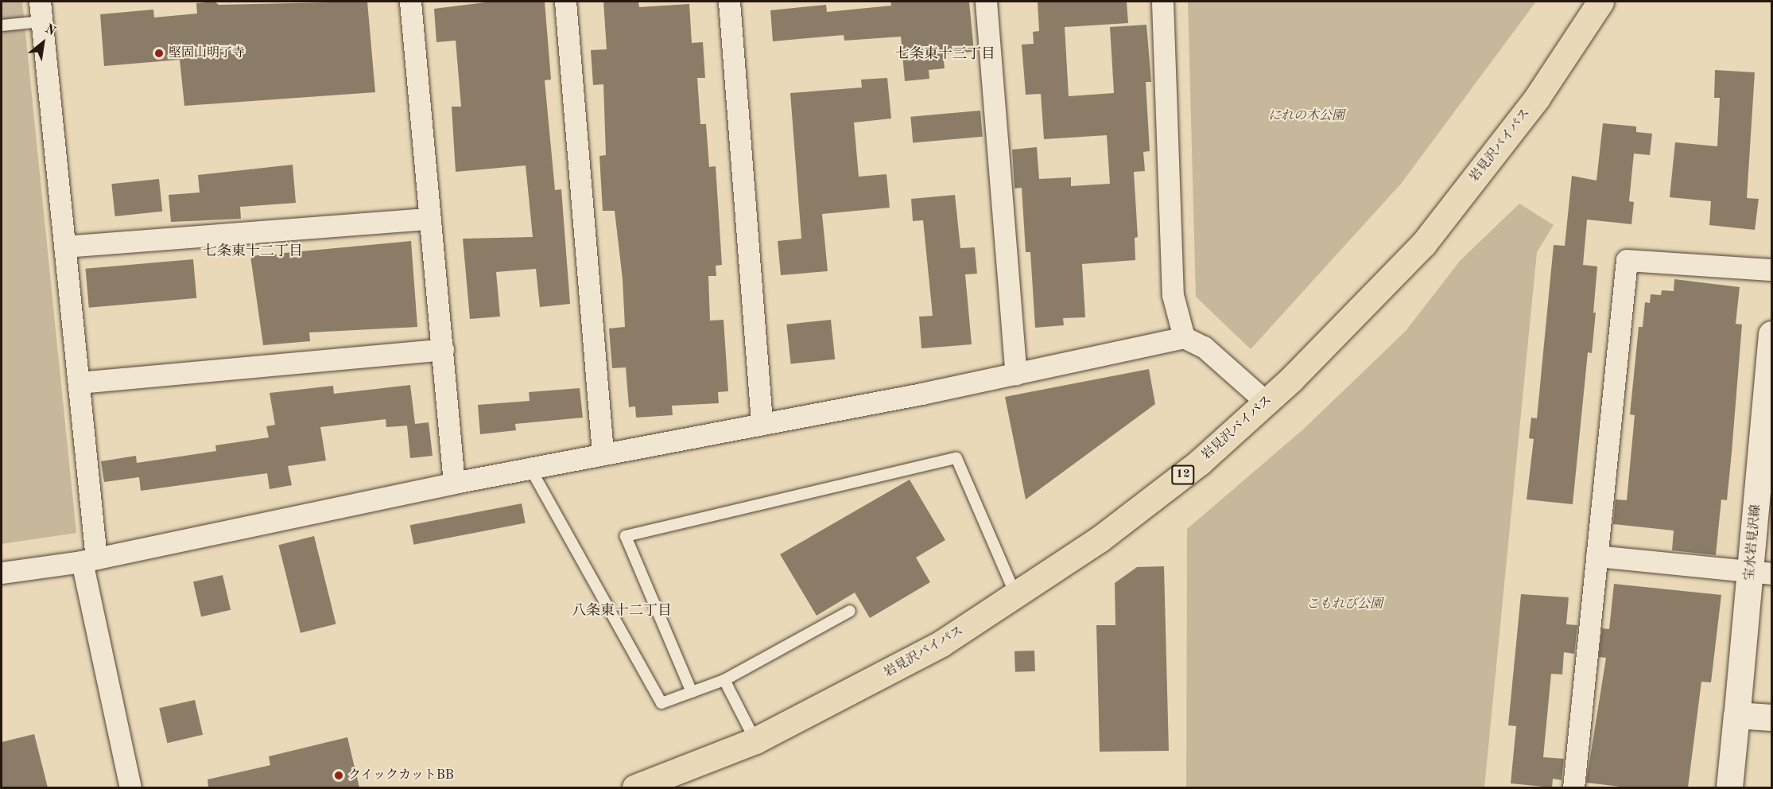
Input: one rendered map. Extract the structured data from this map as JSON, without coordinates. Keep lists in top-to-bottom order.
{
  "streets": {
    "highway": ["岩見沢バイパス", "12"],
    "main road": ["宝水岩見沢線"]
  },
  "districts": ["七条東十三丁目", "七条東十二丁目", "八条東十二丁目"],
  "parks": ["にれの木公園", "こもれび公園"],
  "places": ["堅固山明了寺", "クイックカットBB"],
  "north": "top right"
}
